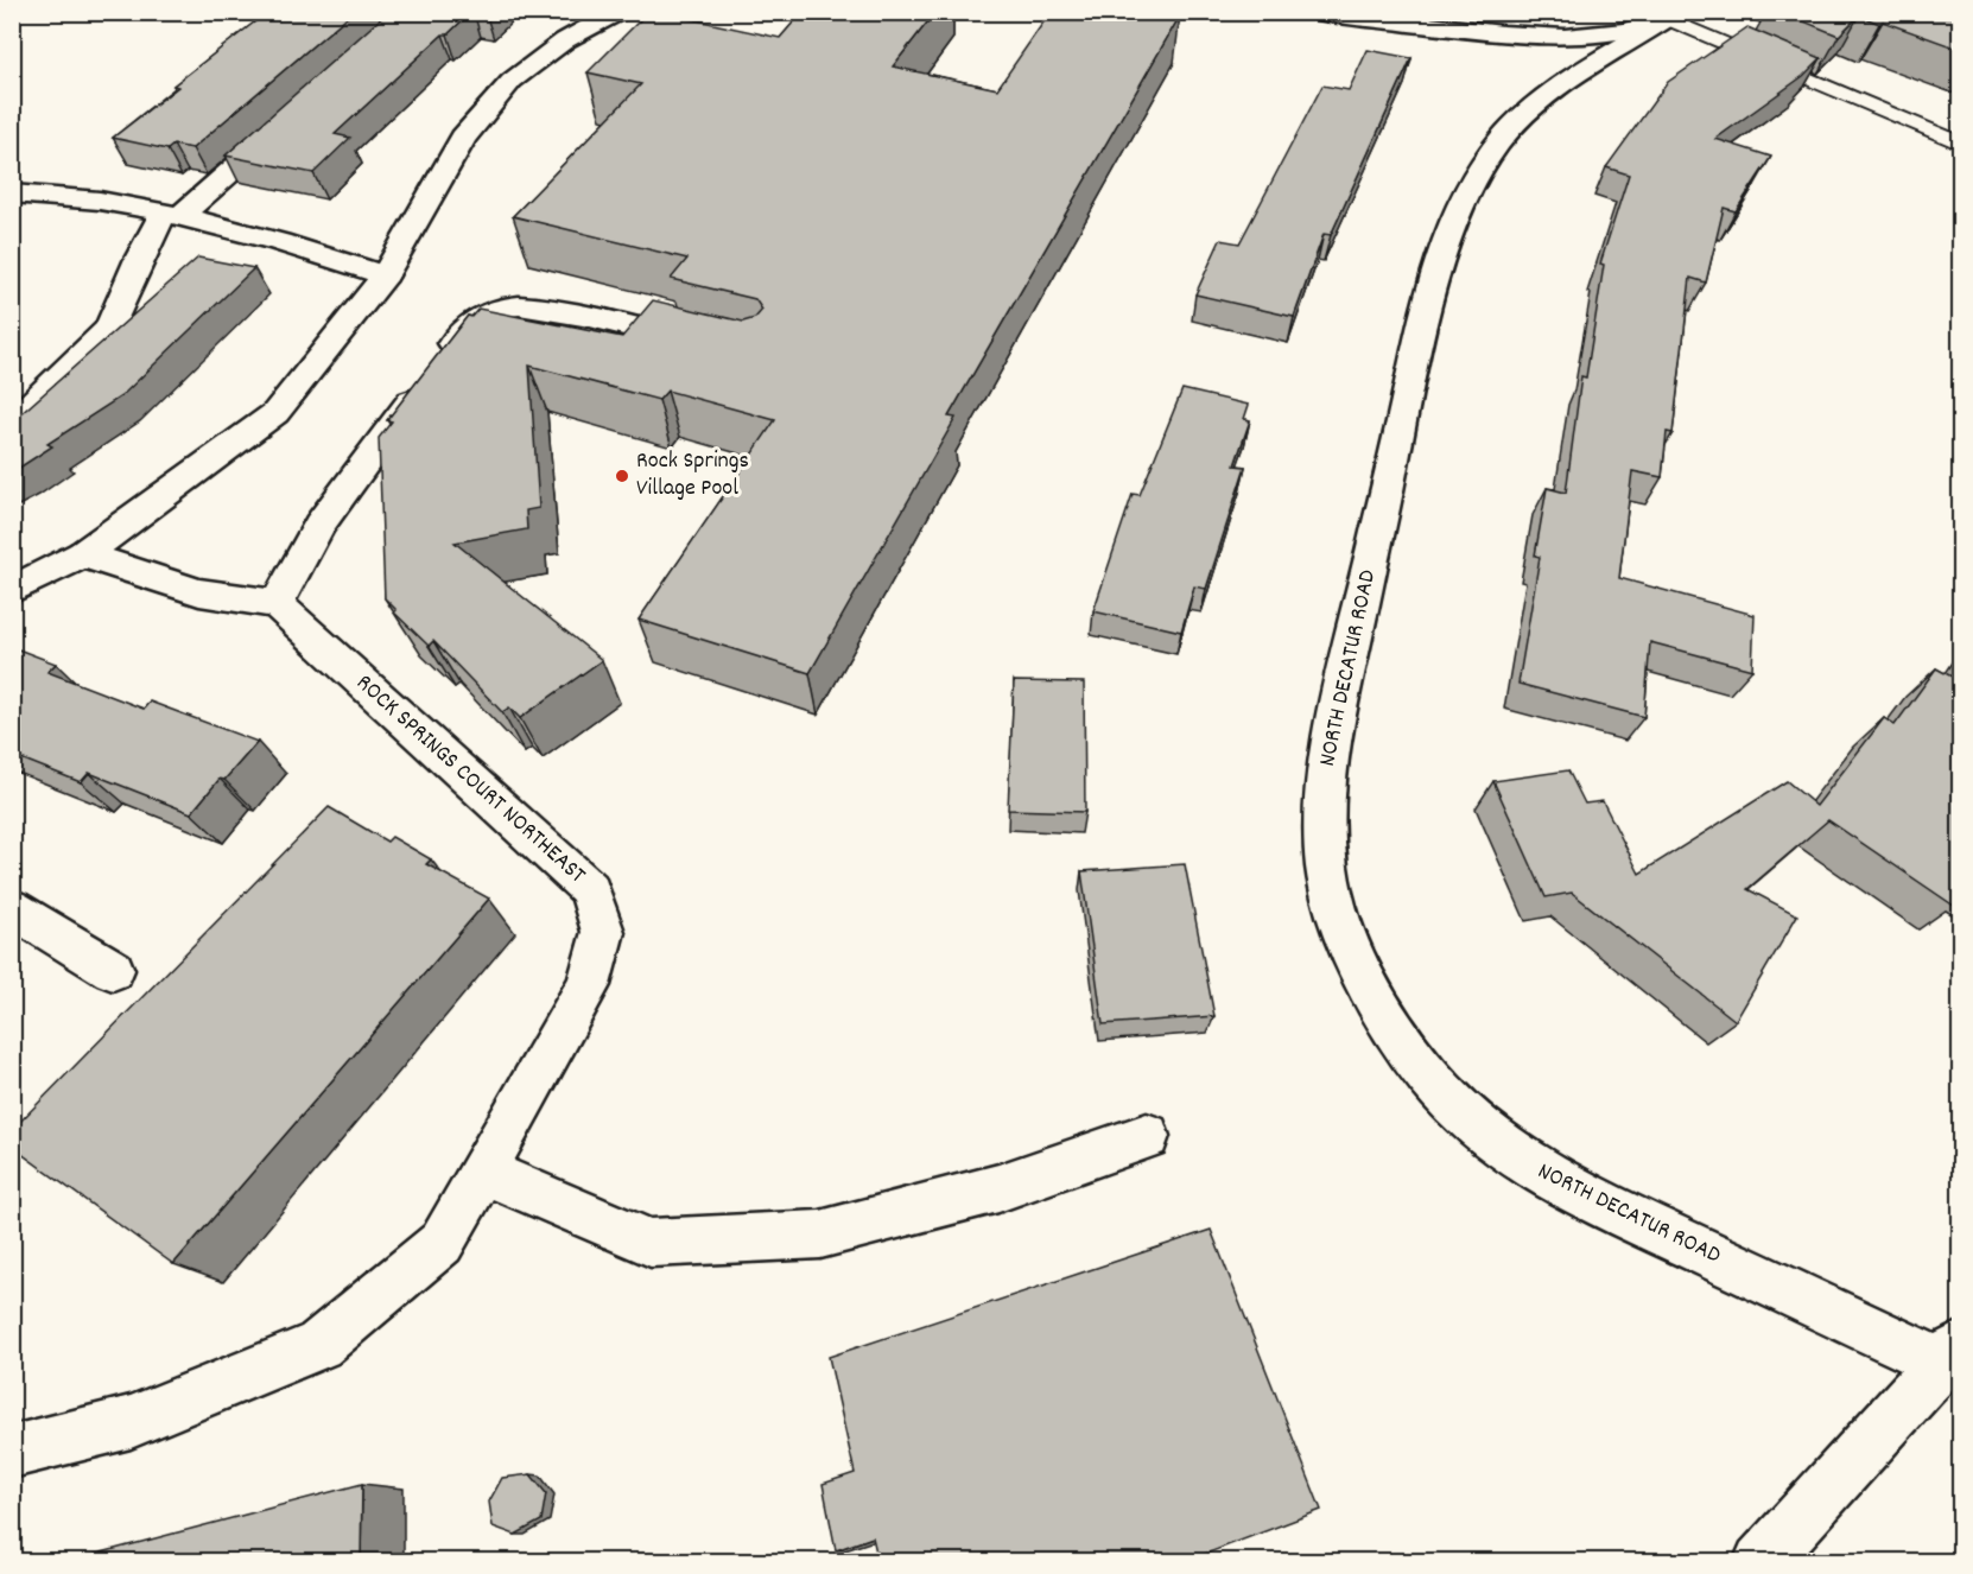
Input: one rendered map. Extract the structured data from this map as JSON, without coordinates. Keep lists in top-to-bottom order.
{
  "streets": {
    "street": ["NORTH DECATUR ROAD", "ROCK SPRINGS COURT NORTHEAST"]
  },
  "places": ["Rock Springs Village Pool"]
}
